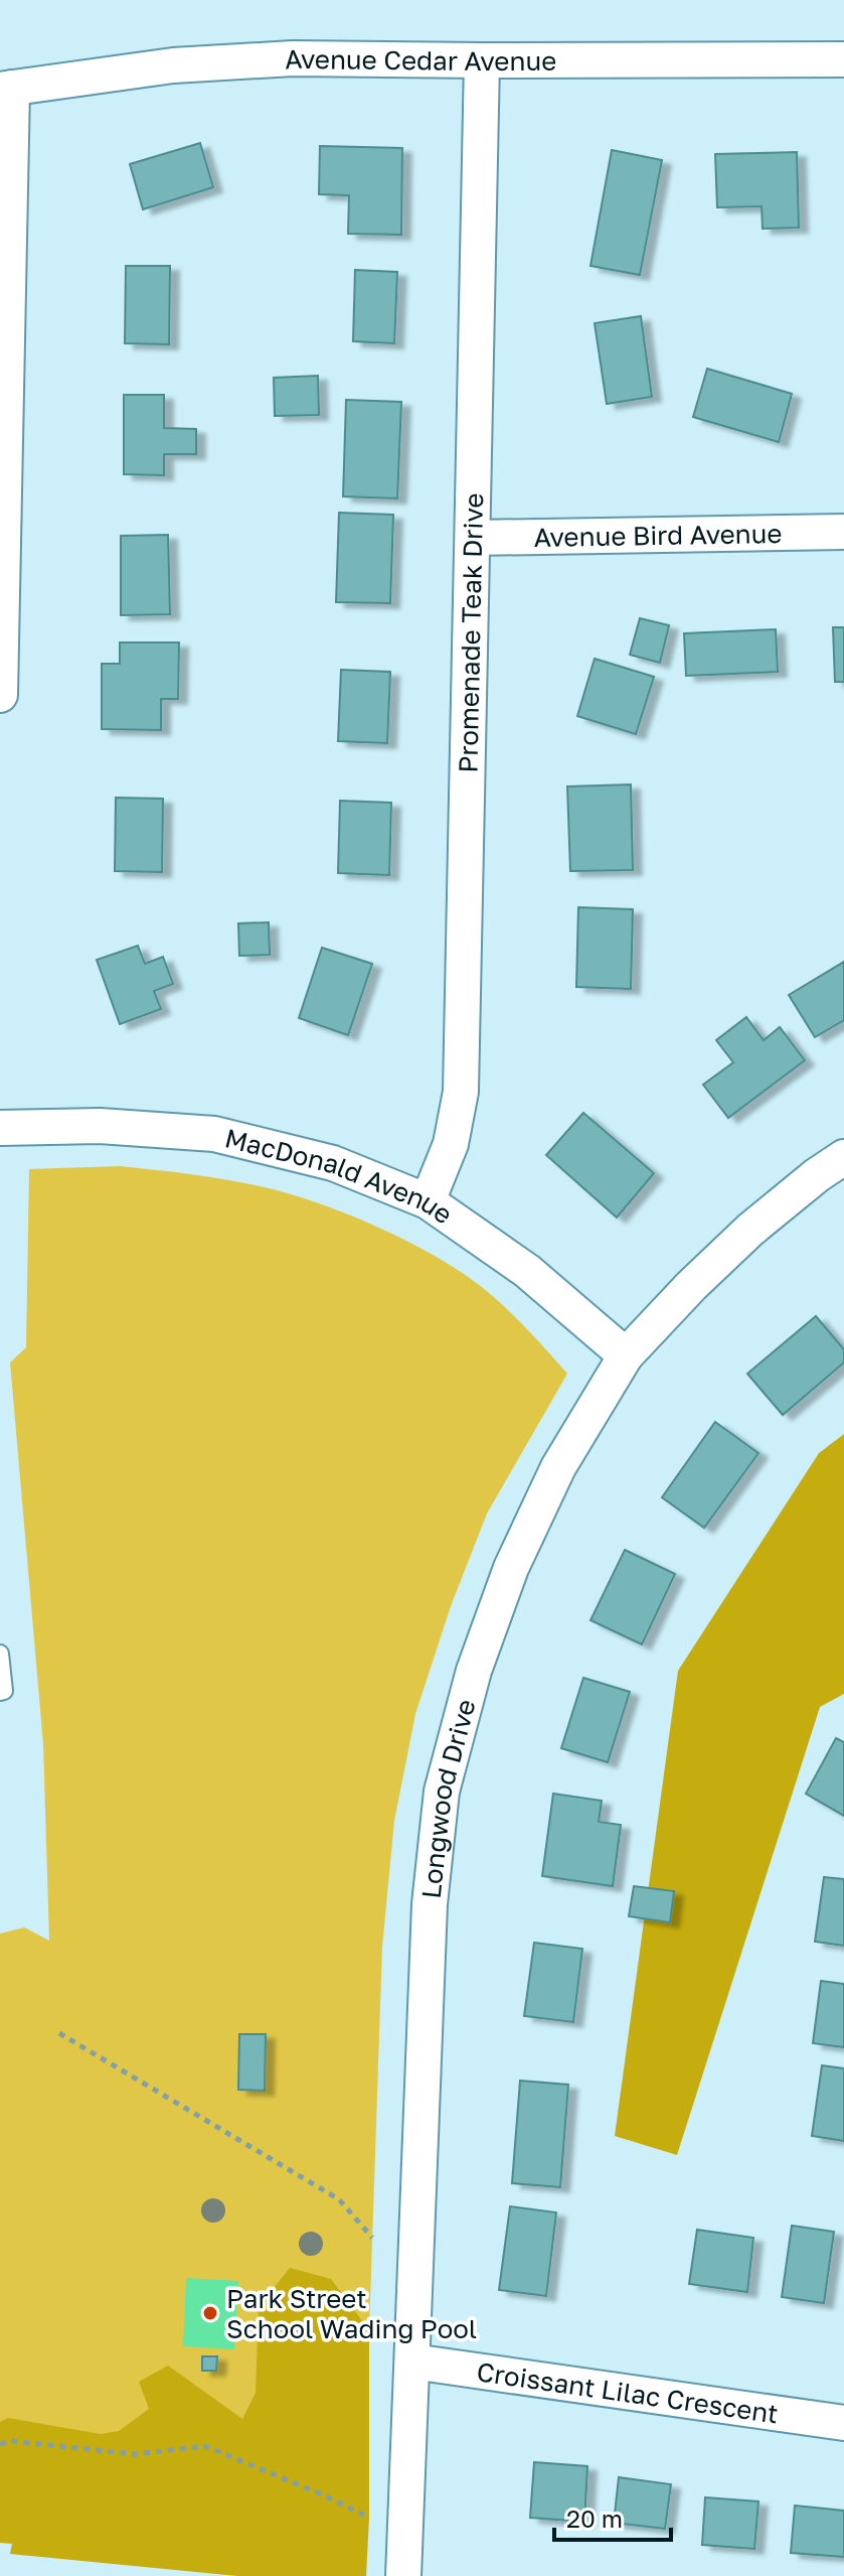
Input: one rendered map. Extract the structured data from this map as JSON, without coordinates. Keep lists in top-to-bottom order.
{
  "streets": {
    "street": [
      "Avenue Cedar Avenue",
      "Avenue Bird Avenue",
      "Promenade Teak Drive",
      "MacDonald Avenue",
      "Longwood Drive",
      "Croissant Lilac Crescent"
    ]
  },
  "crossings": [
    ["Avenue Cedar Avenue", "Promenade Teak Drive"],
    ["Avenue Bird Avenue", "Promenade Teak Drive"],
    ["Promenade Teak Drive", "MacDonald Avenue"],
    ["MacDonald Avenue", "Longwood Drive"],
    ["Longwood Drive", "Croissant Lilac Crescent"]
  ],
  "places": ["Park Street School Wading Pool"],
  "scale_bar": "20 m"
}
